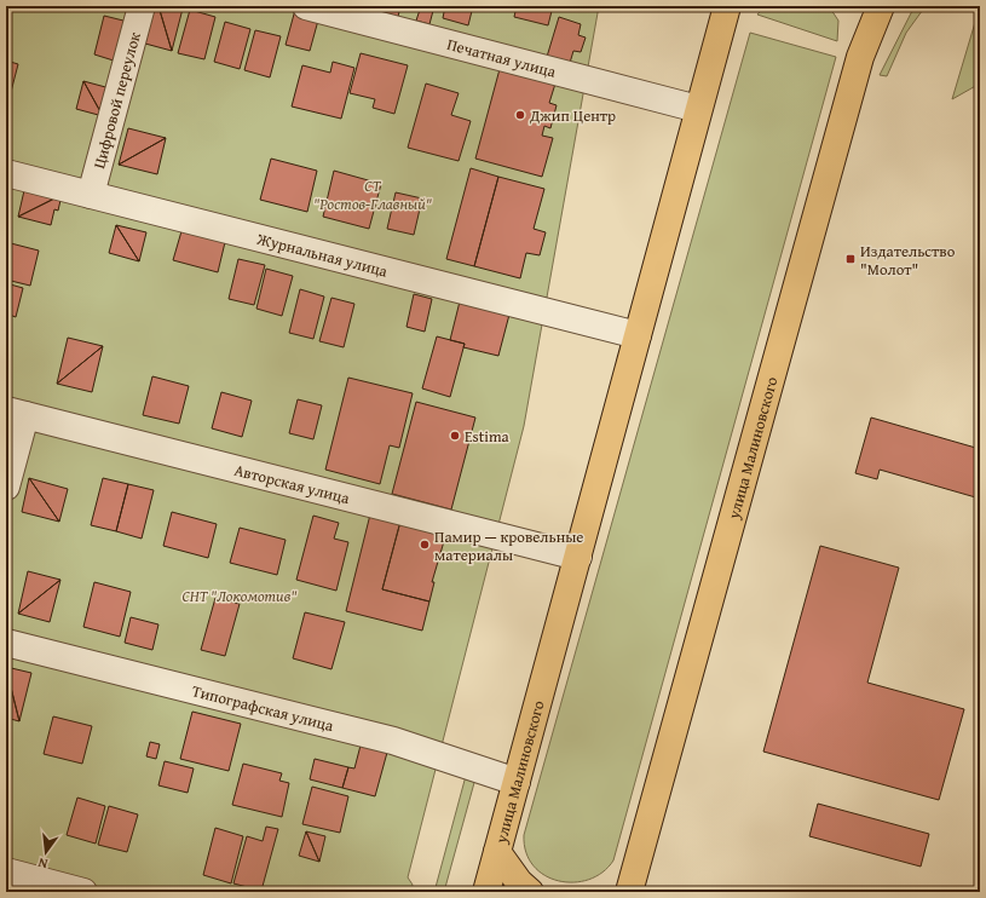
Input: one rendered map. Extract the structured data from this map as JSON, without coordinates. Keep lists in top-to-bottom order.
{
  "streets": {
    "highway": ["улица Малиновского"],
    "street": [
      "Печатная улица",
      "Цифровой переулок",
      "Журнальная улица",
      "Авторская улица",
      "Типографская улица"
    ]
  },
  "crossings": [
    ["Печатная улица", "улица Малиновского"],
    ["Цифровой переулок", "Журнальная улица"],
    ["Журнальная улица", "улица Малиновского"],
    ["улица Малиновского", "Авторская улица"],
    ["улица Малиновского", "Типографская улица"]
  ],
  "parks": ["СТ \"Ростов-Главный\"", "СНТ \"Локомотив\""],
  "places": {
    "other": ["Джип Центр", "Estima", "Памир — кровельные материалы"],
    "transit": ["Издательство \"Молот\""]
  },
  "north": "bottom"
}
